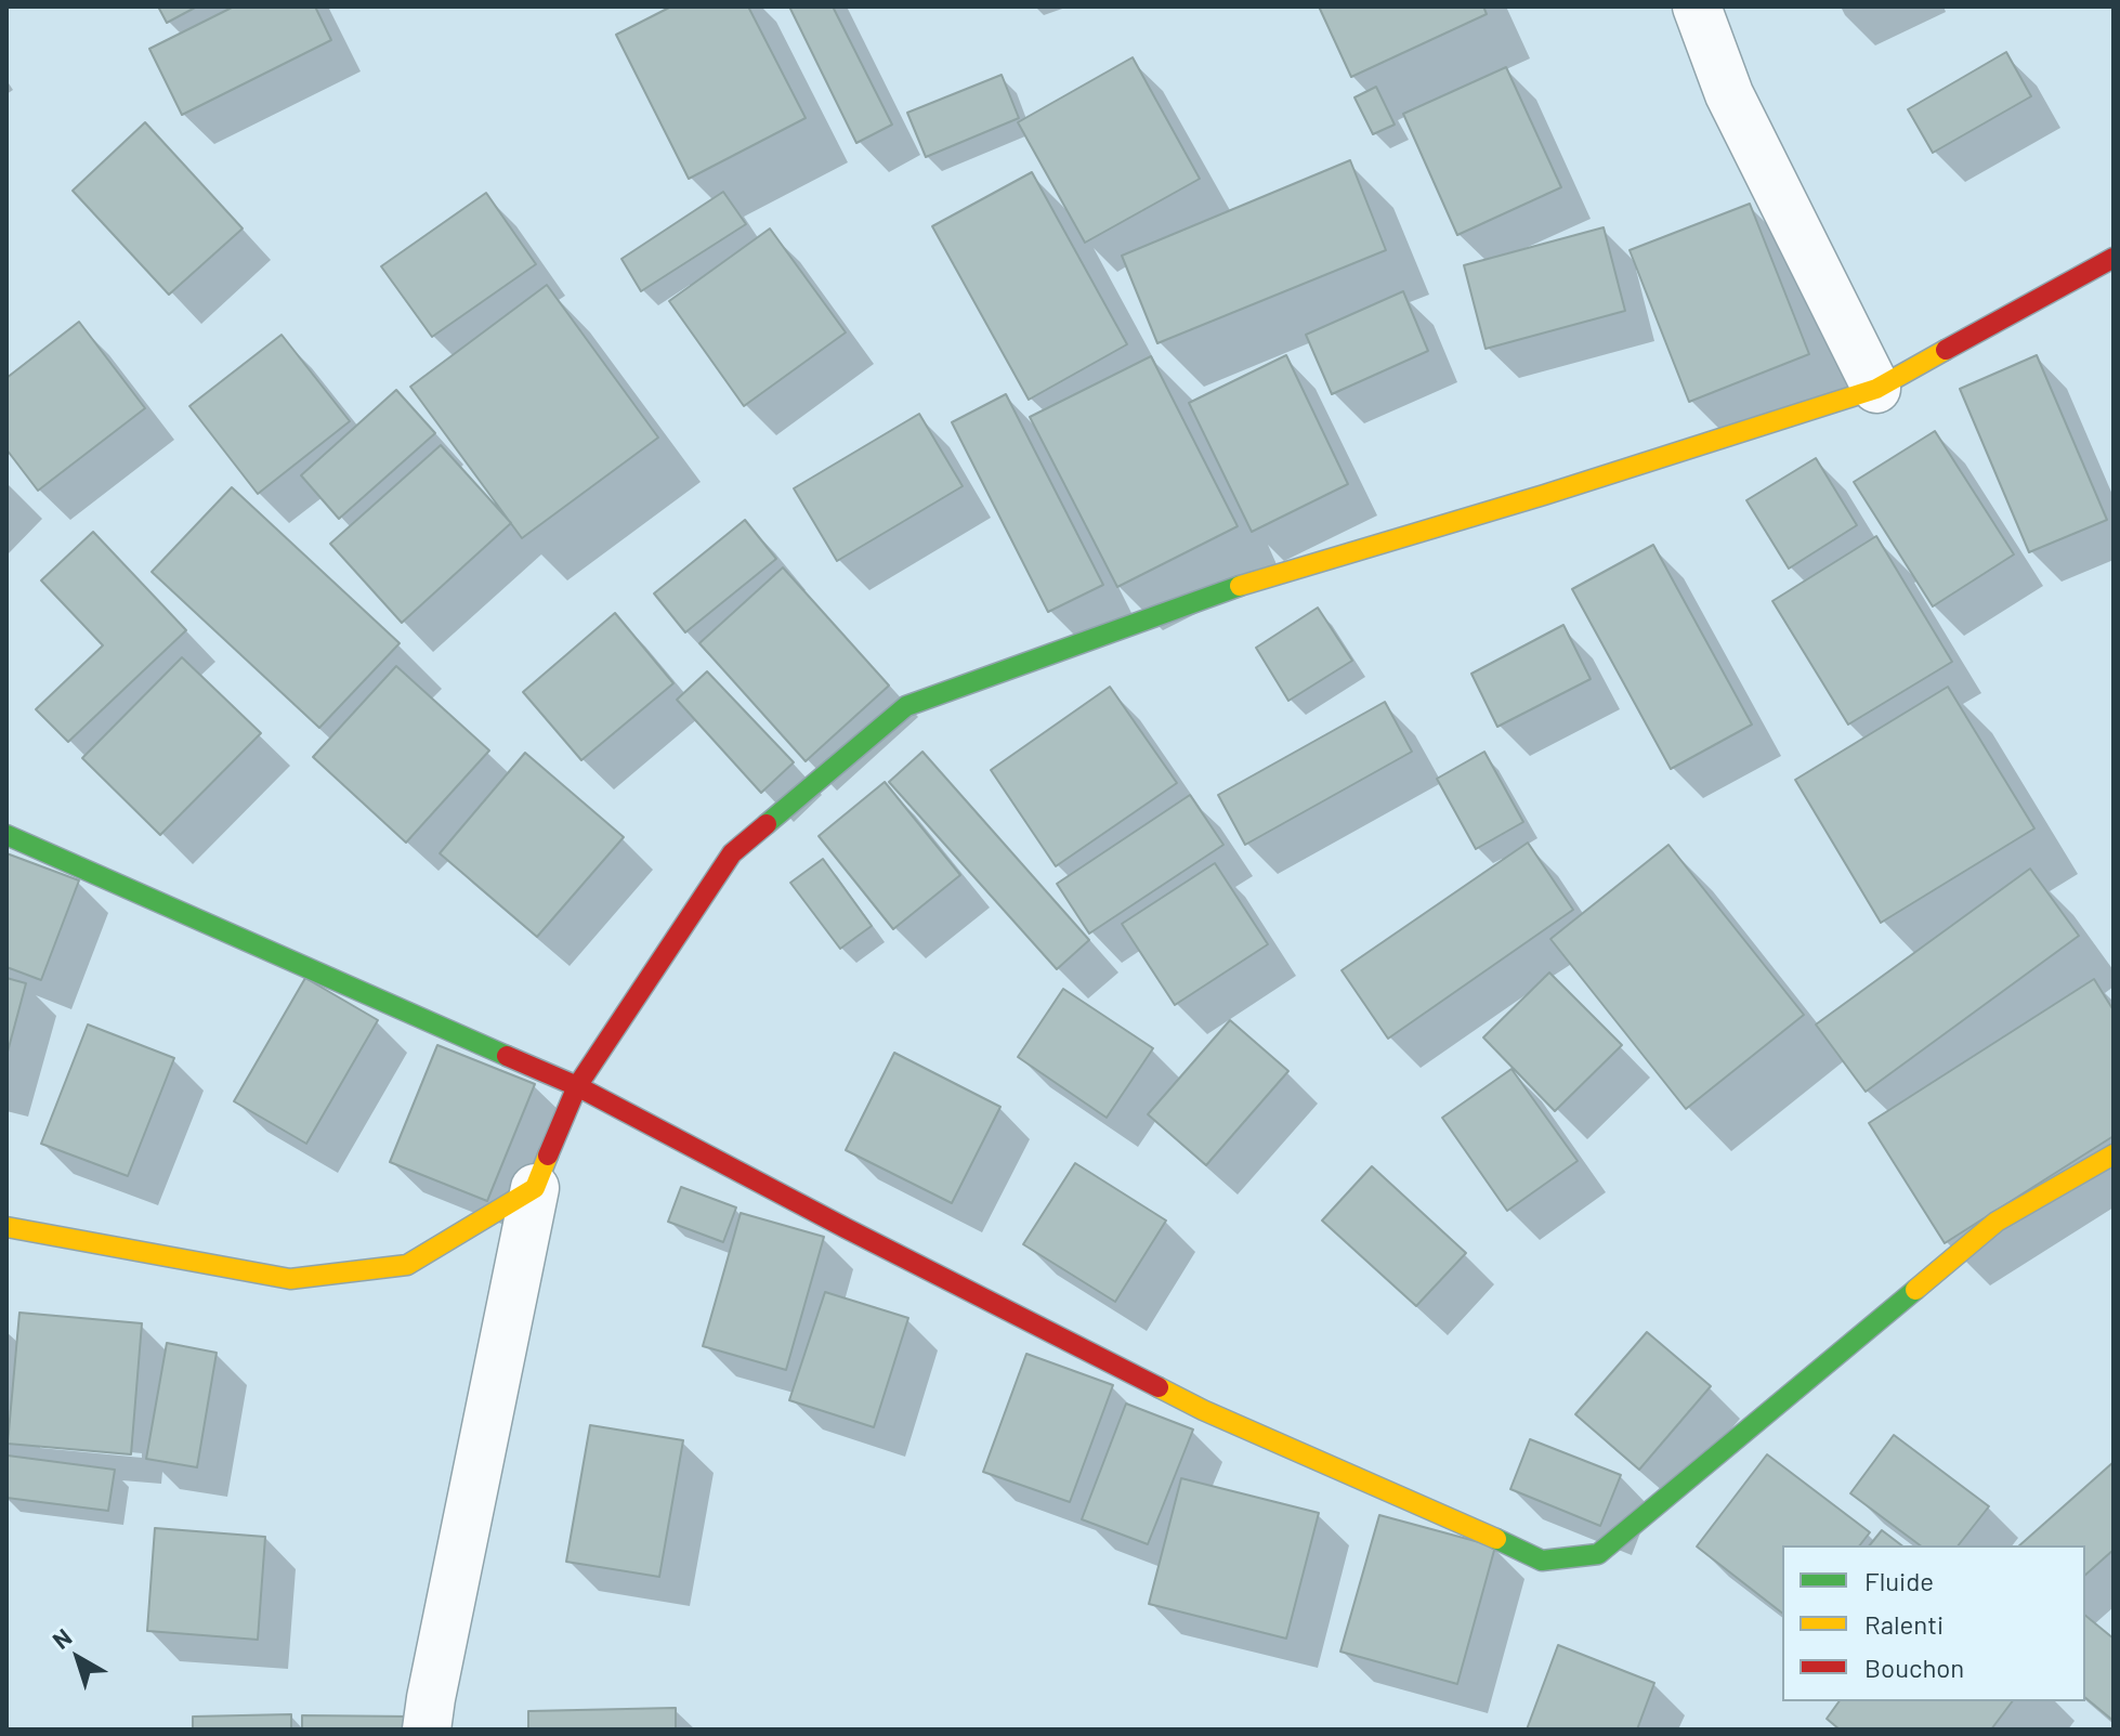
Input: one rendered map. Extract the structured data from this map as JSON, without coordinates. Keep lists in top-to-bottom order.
{
  "legend": ["Fluide", "Ralenti", "Bouchon"],
  "north": "top left"
}
